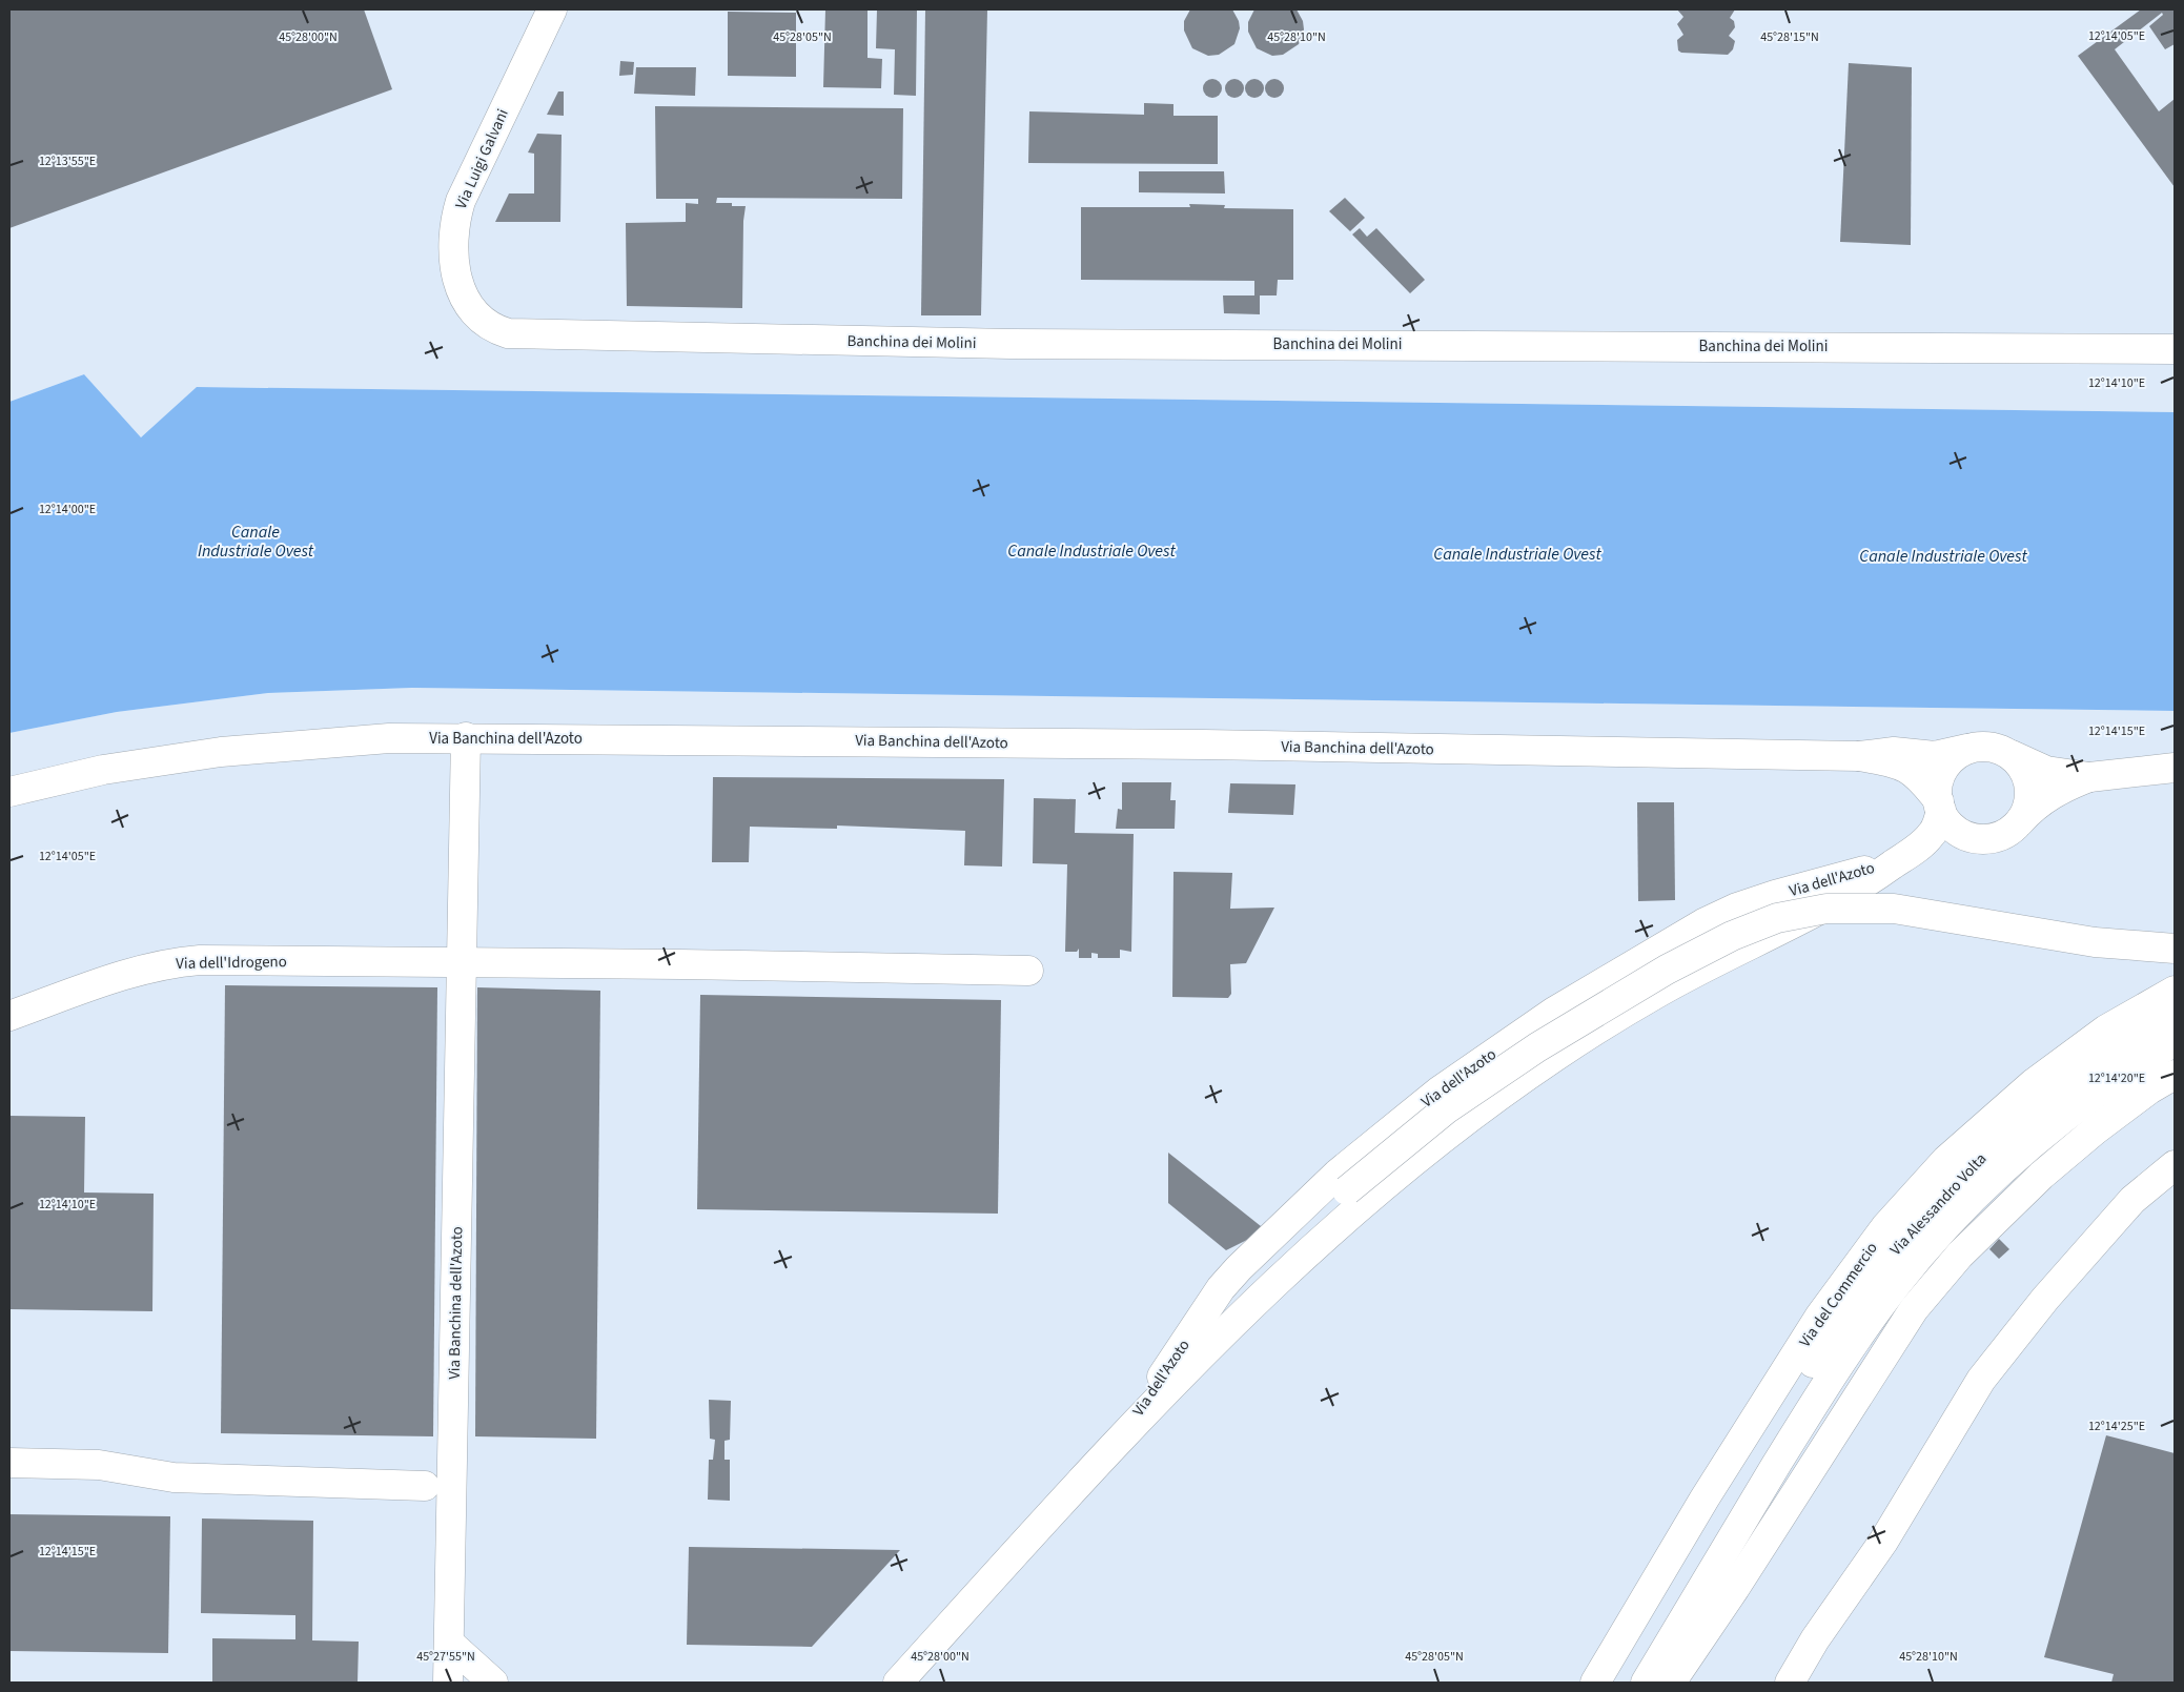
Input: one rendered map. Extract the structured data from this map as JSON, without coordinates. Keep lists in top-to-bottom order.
{
  "streets": {
    "street": [
      "Via Luigi Galvani",
      "Banchina dei Molini",
      "Via Banchina dell'Azoto",
      "Via dell'Azoto",
      "Via dell'Idrogeno",
      "Via Alessandro Volta",
      "Via del Commercio"
    ]
  },
  "crossings": [
    ["Via Luigi Galvani", "Banchina dei Molini"],
    ["Via Banchina dell'Azoto", "Via dell'Idrogeno"]
  ],
  "water": ["Canale Industriale Ovest"],
  "coordinates": [
    "12°14'05\"E",
    "45°28'00\"N",
    "45°28'05\"N",
    "45°28'10\"N",
    "45°28'15\"N",
    "12°13'55\"E",
    "12°14'10\"E",
    "12°14'00\"E",
    "12°14'15\"E",
    "12°14'20\"E",
    "12°14'25\"E",
    "45°27'55\"N"
  ]
}
